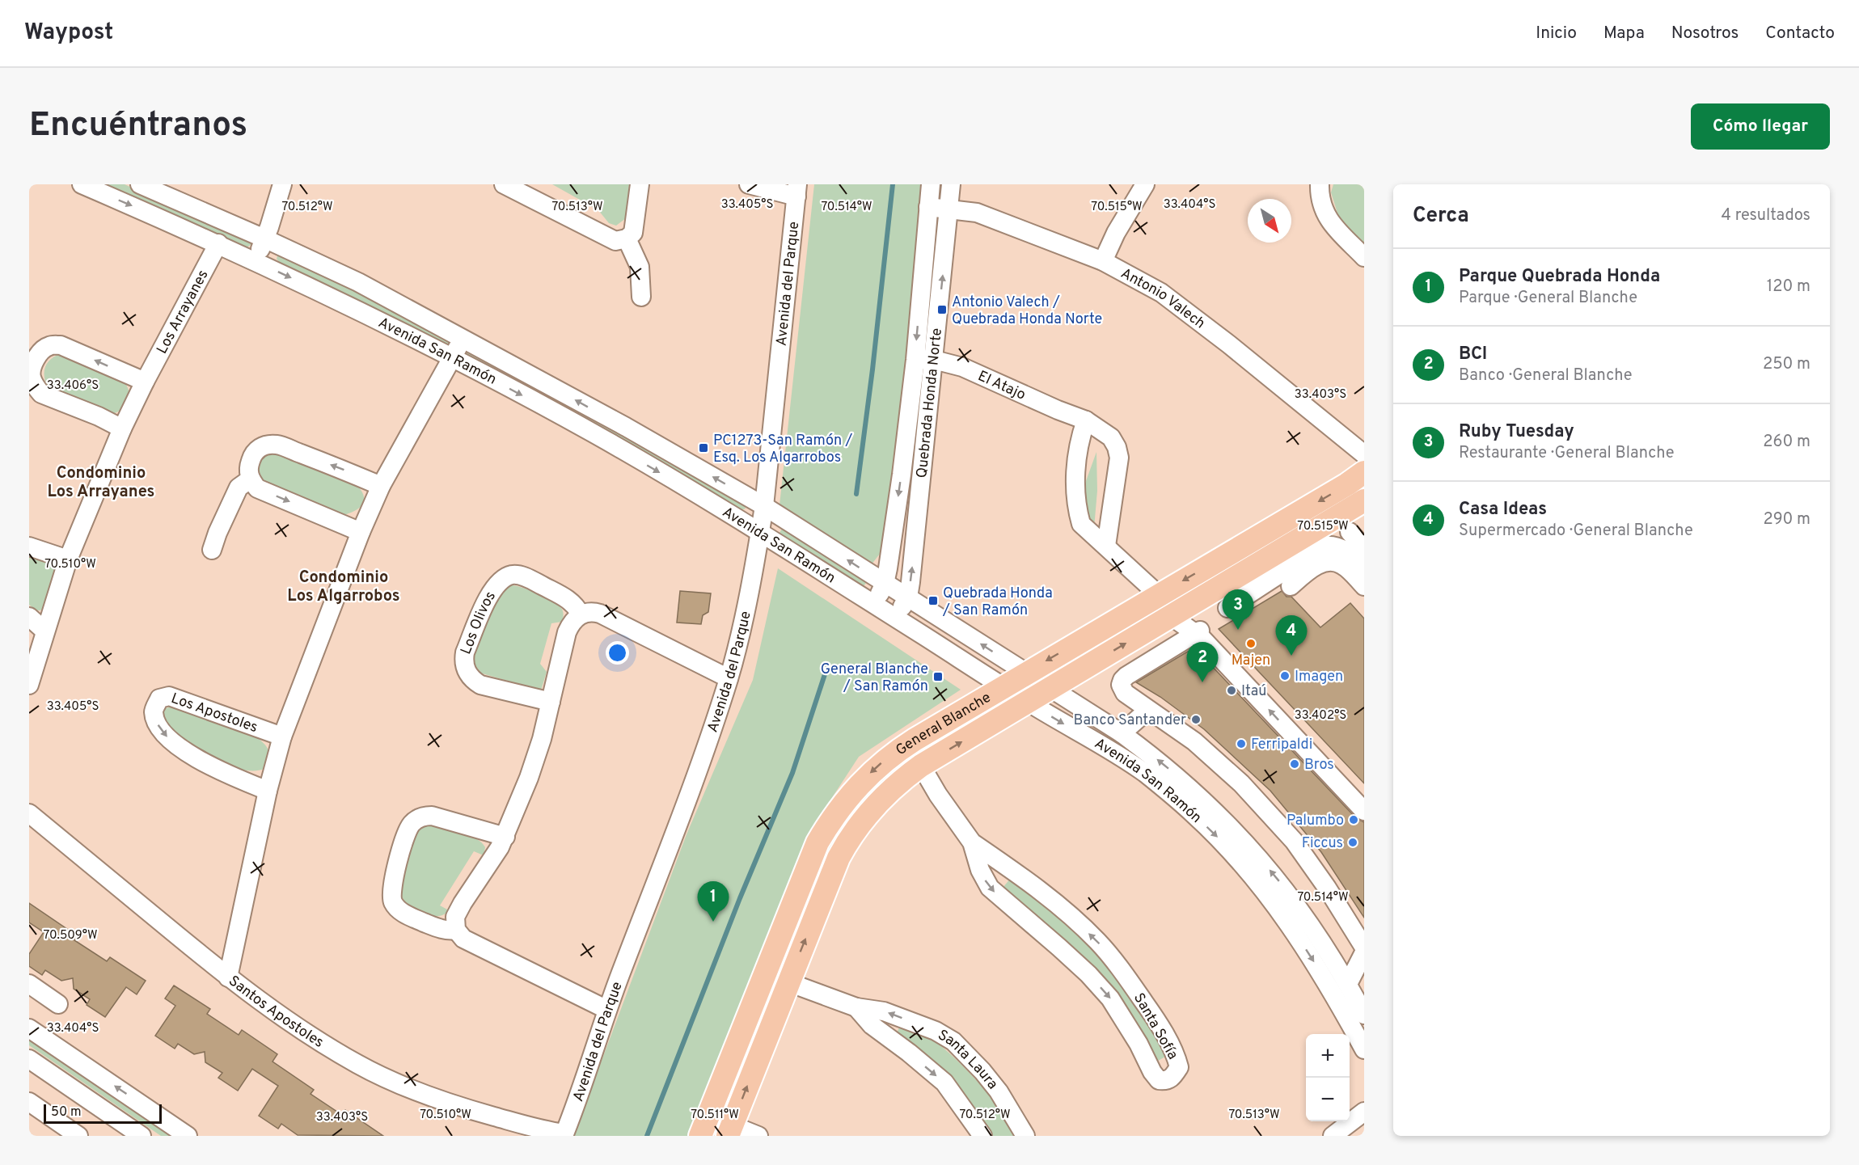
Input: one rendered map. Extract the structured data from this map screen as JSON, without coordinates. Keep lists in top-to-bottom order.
{
  "streets": {
    "main road": ["General Blanche"],
    "street": [
      "Avenida del Parque",
      "Antonio Valech",
      "Los Arrayanes",
      "Avenida San Ramón",
      "El Atajo",
      "Quebrada Honda Norte",
      "Los Olivos",
      "Los Apostoles",
      "Santos Apostoles",
      "Santa Sofía",
      "Santa Laura"
    ]
  },
  "crossings": [
    ["Avenida del Parque", "Avenida San Ramón"],
    ["Avenida del Parque", "Santos Apostoles"],
    ["Antonio Valech", "Quebrada Honda Norte"],
    ["Los Arrayanes", "Avenida San Ramón"],
    ["Avenida San Ramón", "Quebrada Honda Norte"],
    ["Avenida San Ramón", "General Blanche"],
    ["El Atajo", "Quebrada Honda Norte"],
    ["General Blanche", "Santa Sofía"],
    ["General Blanche", "Santa Laura"]
  ],
  "districts": ["Condominio Los Arrayanes", "Condominio Los Algarrobos"],
  "places": {
    "transit": [
      "Antonio Valech / Quebrada Honda Norte",
      "PC1273-San Ramón / Esq. Los Algarrobos",
      "Quebrada Honda / San Ramón",
      "General Blanche / San Ramón"
    ],
    "other": [
      "Majen",
      "Imagen",
      "Itaú",
      "Banco Santander",
      "Ferripaldi",
      "Bros",
      "Palumbo",
      "Ficcus"
    ]
  },
  "scale_bar": "50 m",
  "north": "bottom right",
  "page": {
    "header": "Waypost",
    "nav": [
      "Inicio",
      "Mapa",
      "Nosotros",
      "Contacto"
    ],
    "buttons": "Cómo llegar",
    "title": "Encuéntranos",
    "heading": ["Cerca", "4 resultados"],
    "list": [
      {
        "mark": "1",
        "name": "Parque Quebrada Honda",
        "note": "Parque · General Blanche",
        "value": "120 m"
      },
      {
        "mark": "2",
        "name": "BCI",
        "note": "Banco · General Blanche",
        "value": "250 m"
      },
      {
        "mark": "3",
        "name": "Ruby Tuesday",
        "note": "Restaurante · General Blanche",
        "value": "260 m"
      },
      {
        "mark": "4",
        "name": "Casa Ideas",
        "note": "Supermercado · General Blanche",
        "value": "290 m"
      }
    ],
    "pins": [
      "3",
      "4",
      "2",
      "1"
    ],
    "map_buttons": ["+", "−"],
    "scale": "50 m"
  },
  "coordinates": [
    "33.405°S",
    "33.404°S",
    "70.512°W",
    "70.513°W",
    "70.514°W",
    "70.515°W",
    "33.406°S",
    "33.403°S",
    "70.510°W",
    "33.402°S",
    "70.509°W",
    "70.511°W"
  ]
}
